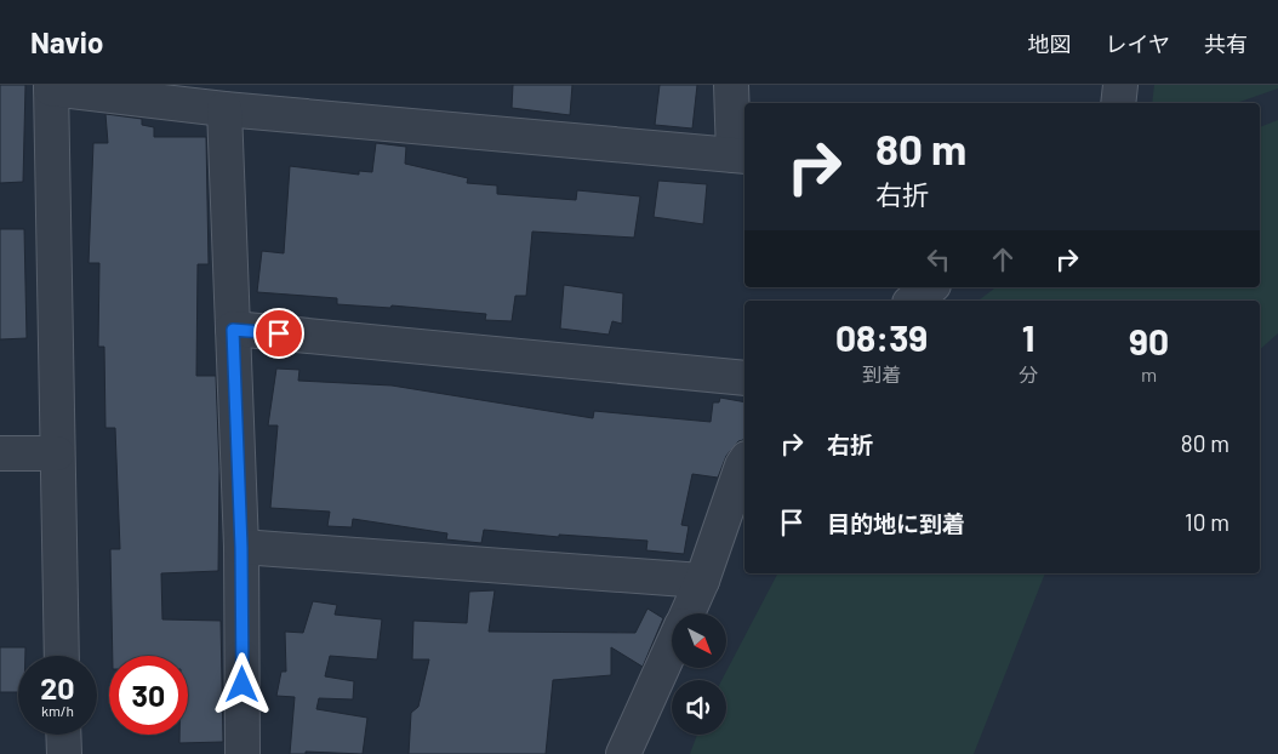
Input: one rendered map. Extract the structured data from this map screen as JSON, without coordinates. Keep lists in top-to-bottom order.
{
  "north": "bottom right",
  "page": {
    "header": "Navio",
    "nav": ["地図", "レイヤ", "共有"],
    "turn": ["80 m", "右折"],
    "eta": [
      "08:39",
      "到着",
      "1",
      "分",
      "90",
      "m"
    ],
    "list": [
      {
        "name": "右折",
        "value": "80 m"
      },
      {
        "name": "目的地に到着",
        "value": "10 m"
      }
    ],
    "speed": "20 km/h",
    "limit": "30"
  }
}
